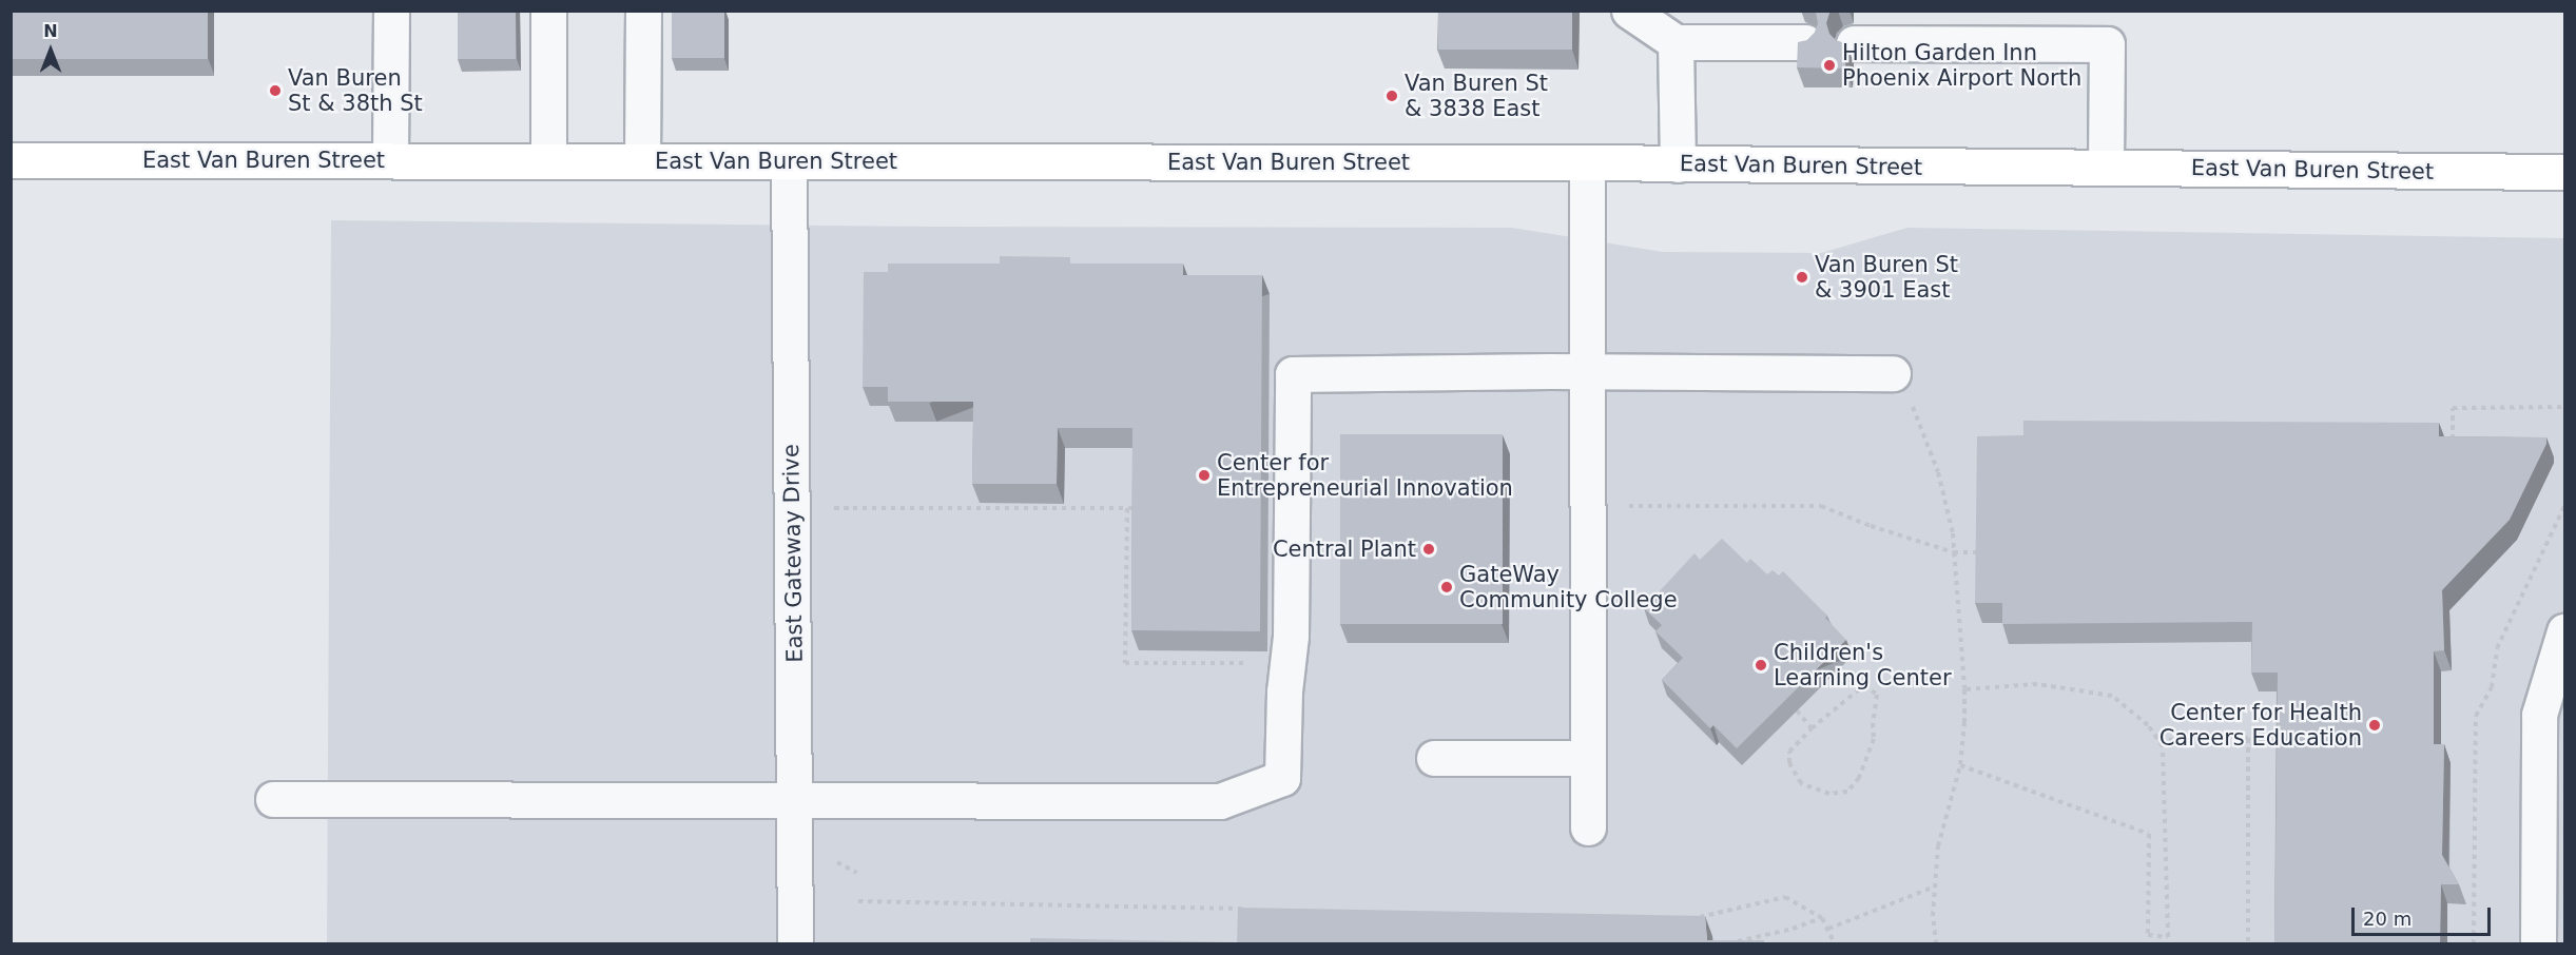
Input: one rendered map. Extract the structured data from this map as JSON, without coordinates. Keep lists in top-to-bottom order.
{
  "streets": {
    "main road": ["East Van Buren Street"],
    "street": ["East Gateway Drive"]
  },
  "crossings": [
    ["East Van Buren Street", "East Gateway Drive"]
  ],
  "places": [
    "Hilton Garden Inn Phoenix Airport North",
    "Van Buren St & 38th St",
    "Van Buren St & 3838 East",
    "Van Buren St & 3901 East",
    "Center for Entrepreneurial Innovation",
    "Central Plant",
    "GateWay Community College",
    "Children's Learning Center",
    "Center for Health Careers Education"
  ],
  "scale_bar": "20 m",
  "north": "top"
}
